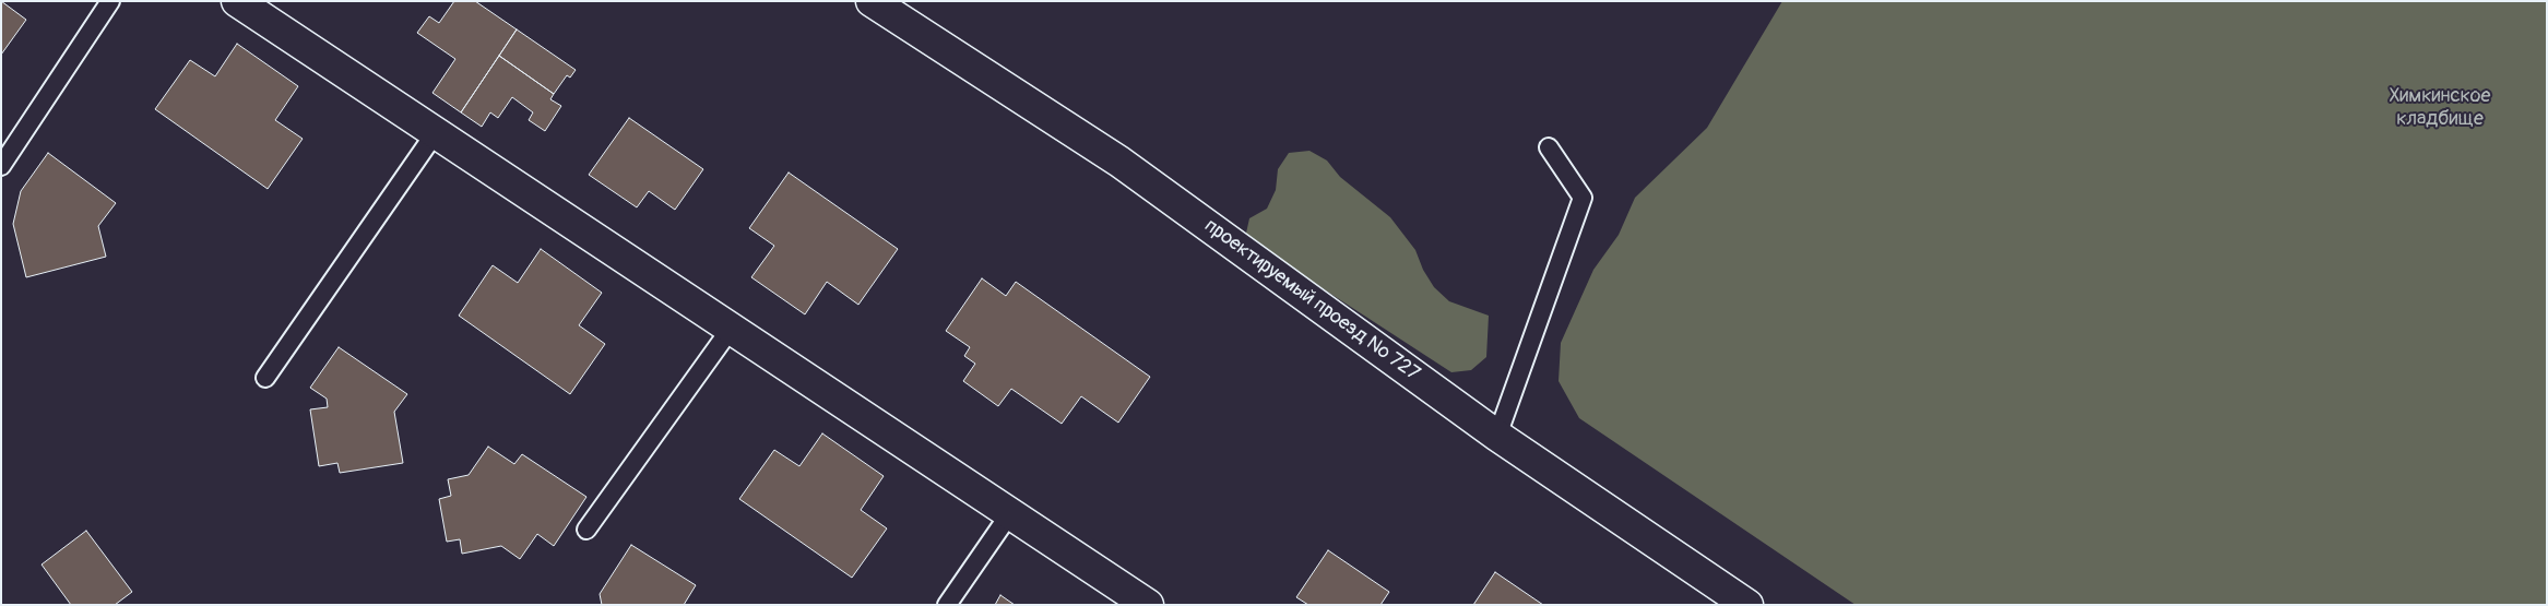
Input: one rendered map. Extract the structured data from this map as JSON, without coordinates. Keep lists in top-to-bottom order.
{
  "streets": {
    "street": ["проектируемый проезд № 727"]
  },
  "parks": ["Химкинское кладбище"]
}
